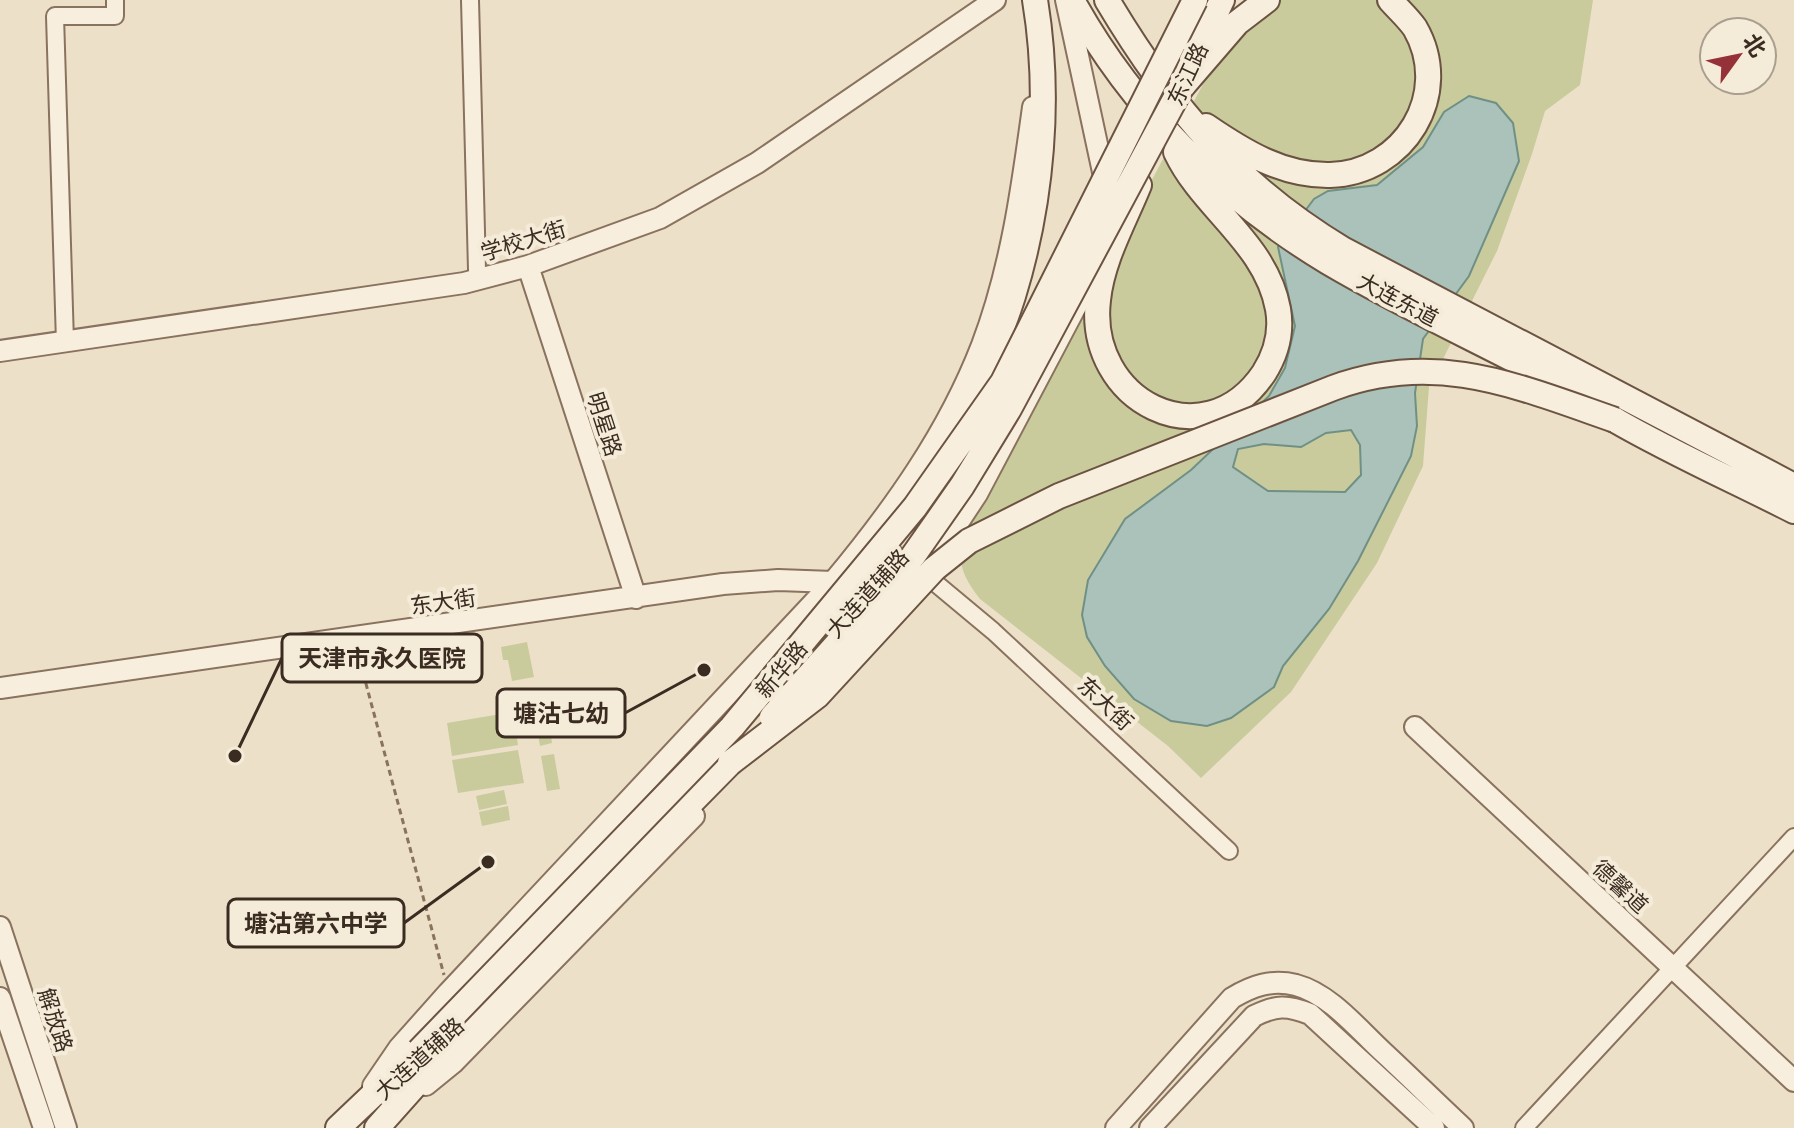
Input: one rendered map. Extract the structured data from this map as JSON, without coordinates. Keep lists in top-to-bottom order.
{
  "streets": {
    "main road": ["东江路", "大连东道", "新华路"],
    "street": [
      "学校大街",
      "明星路",
      "大连道辅路",
      "东大街",
      "德馨道",
      "解放路"
    ]
  },
  "crossings": [
    ["东江路", "大连东道"],
    ["东江路", "新华路"],
    ["学校大街", "明星路"],
    ["大连东道", "新华路"],
    ["明星路", "东大街"],
    ["大连道辅路", "东大街"],
    ["大连道辅路", "新华路"]
  ],
  "places": ["塘沽七幼", "天津市永久医院", "塘沽第六中学"],
  "north": "top right"
}
